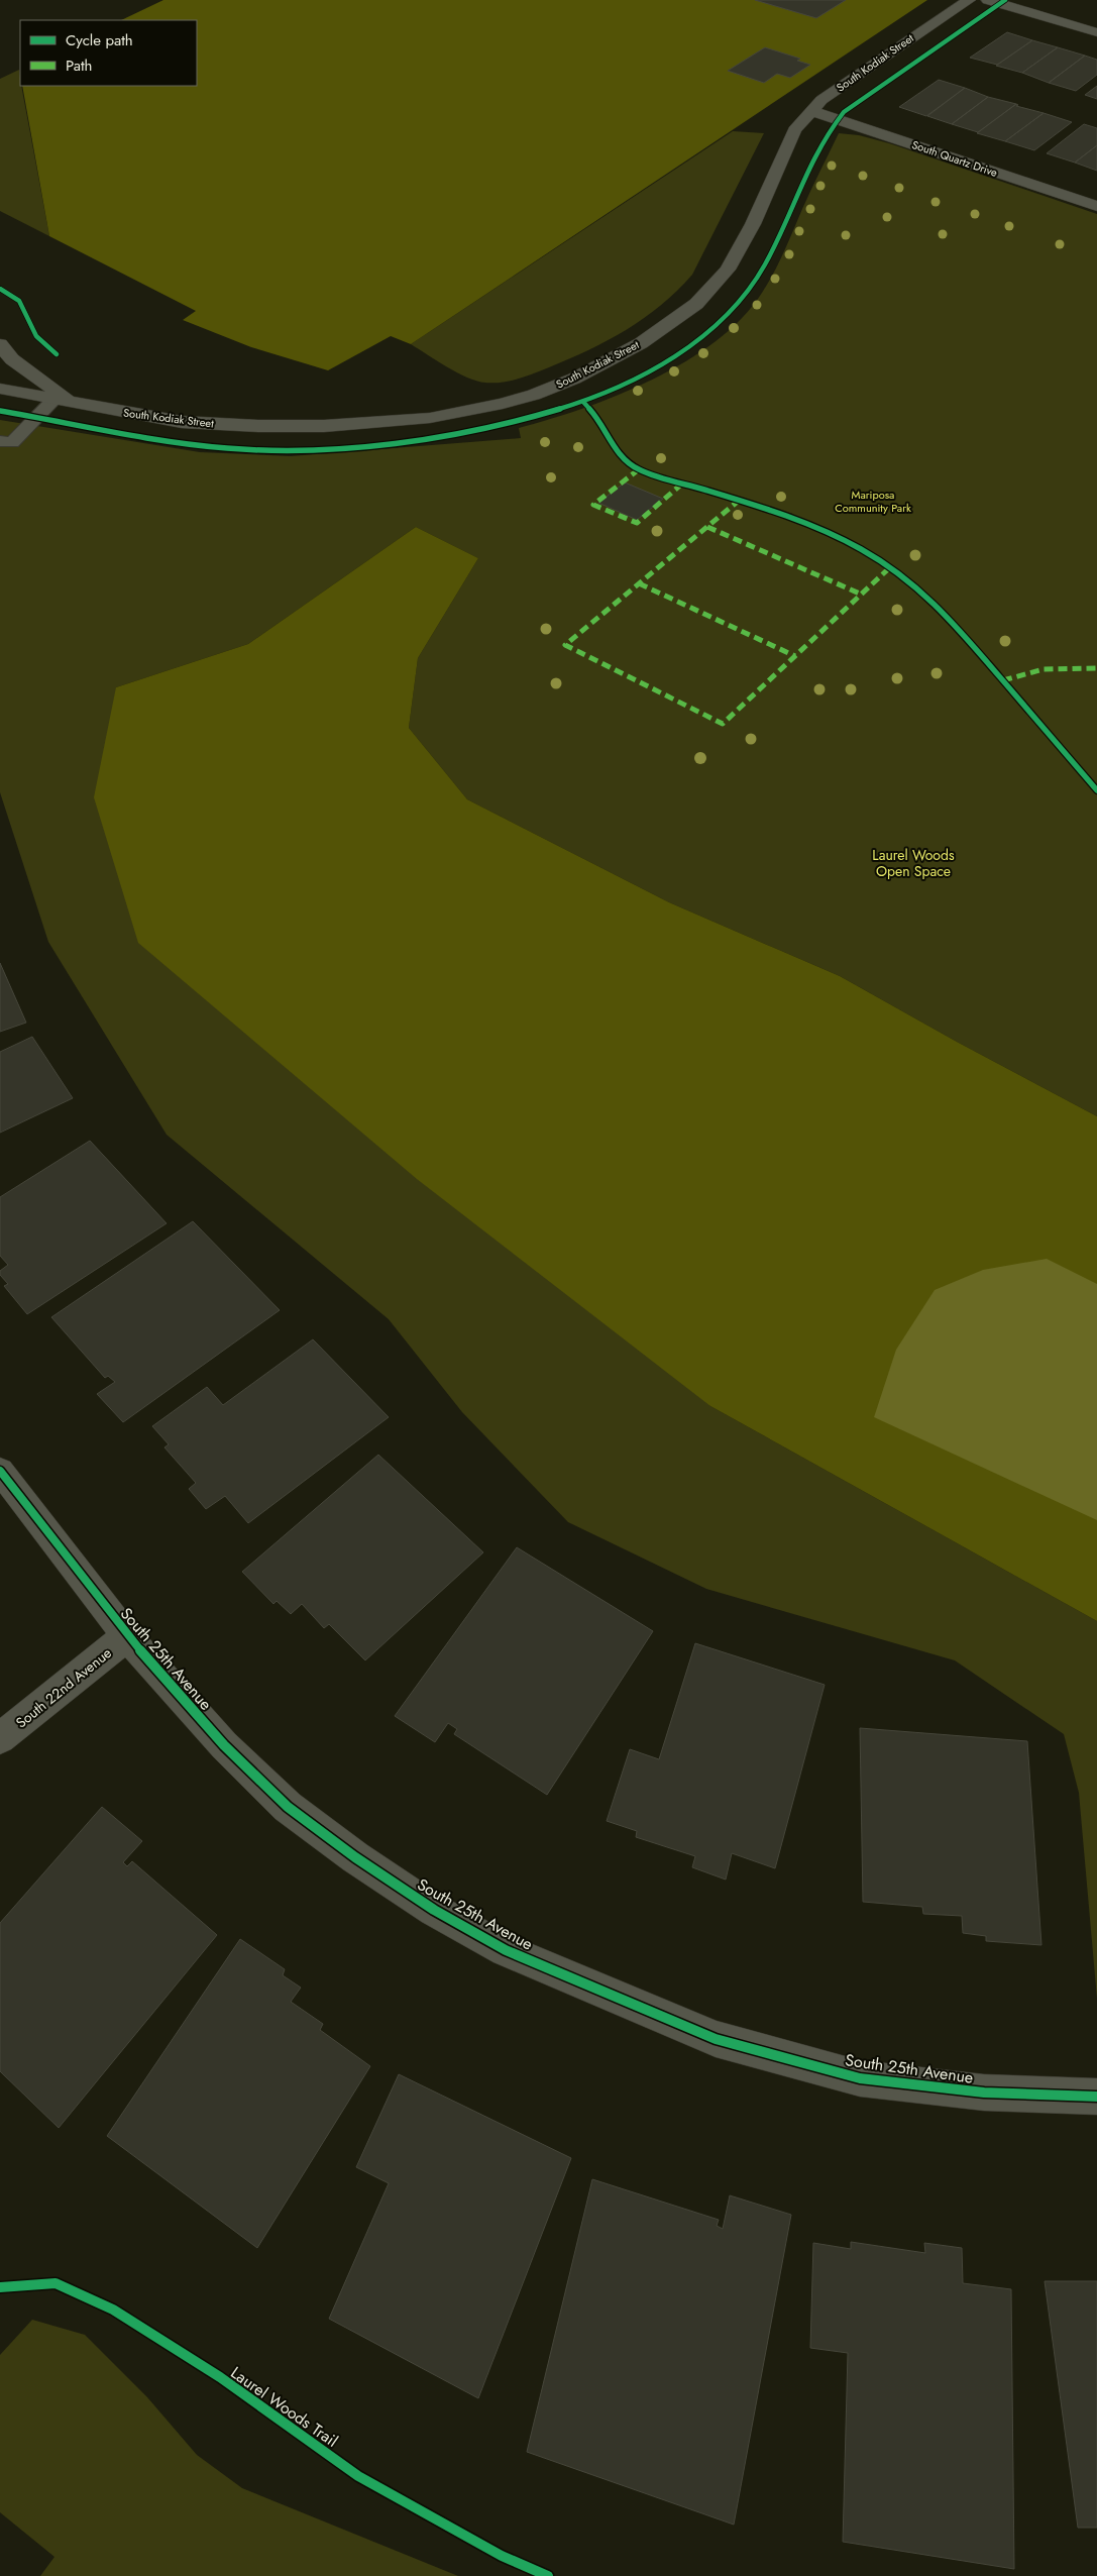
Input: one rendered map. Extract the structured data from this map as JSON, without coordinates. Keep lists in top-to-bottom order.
{
  "streets": {
    "street": [
      "South Kodiak Street",
      "South Quartz Drive",
      "South 25th Avenue",
      "South 22nd Avenue"
    ],
    "cycle path": ["Laurel Woods Trail"]
  },
  "crossings": [
    ["South Kodiak Street", "South Quartz Drive"],
    ["South 25th Avenue", "South 22nd Avenue"]
  ],
  "parks": ["Mariposa Community Park", "Laurel Woods Open Space"],
  "legend": ["Cycle path", "Path"]
}
